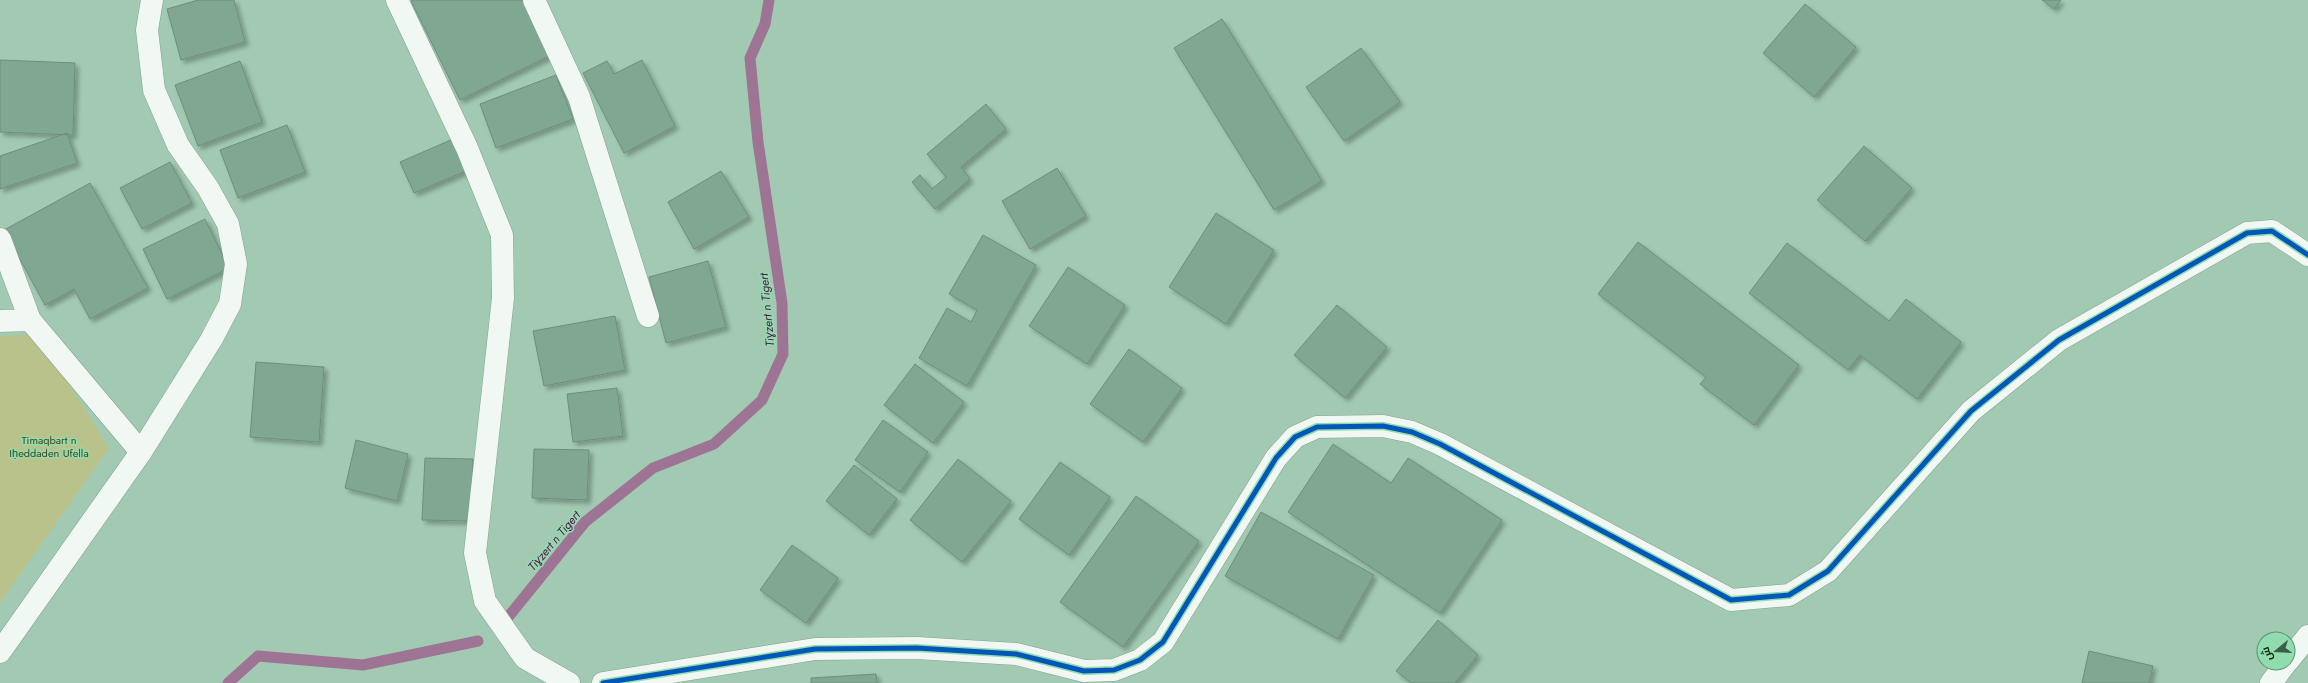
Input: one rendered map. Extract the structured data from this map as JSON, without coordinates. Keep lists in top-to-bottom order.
{
  "water": ["Tiɣzert n Tigert"],
  "parks": ["Timaqbart n Iḥeddaden Ufella"],
  "north": "left"
}
